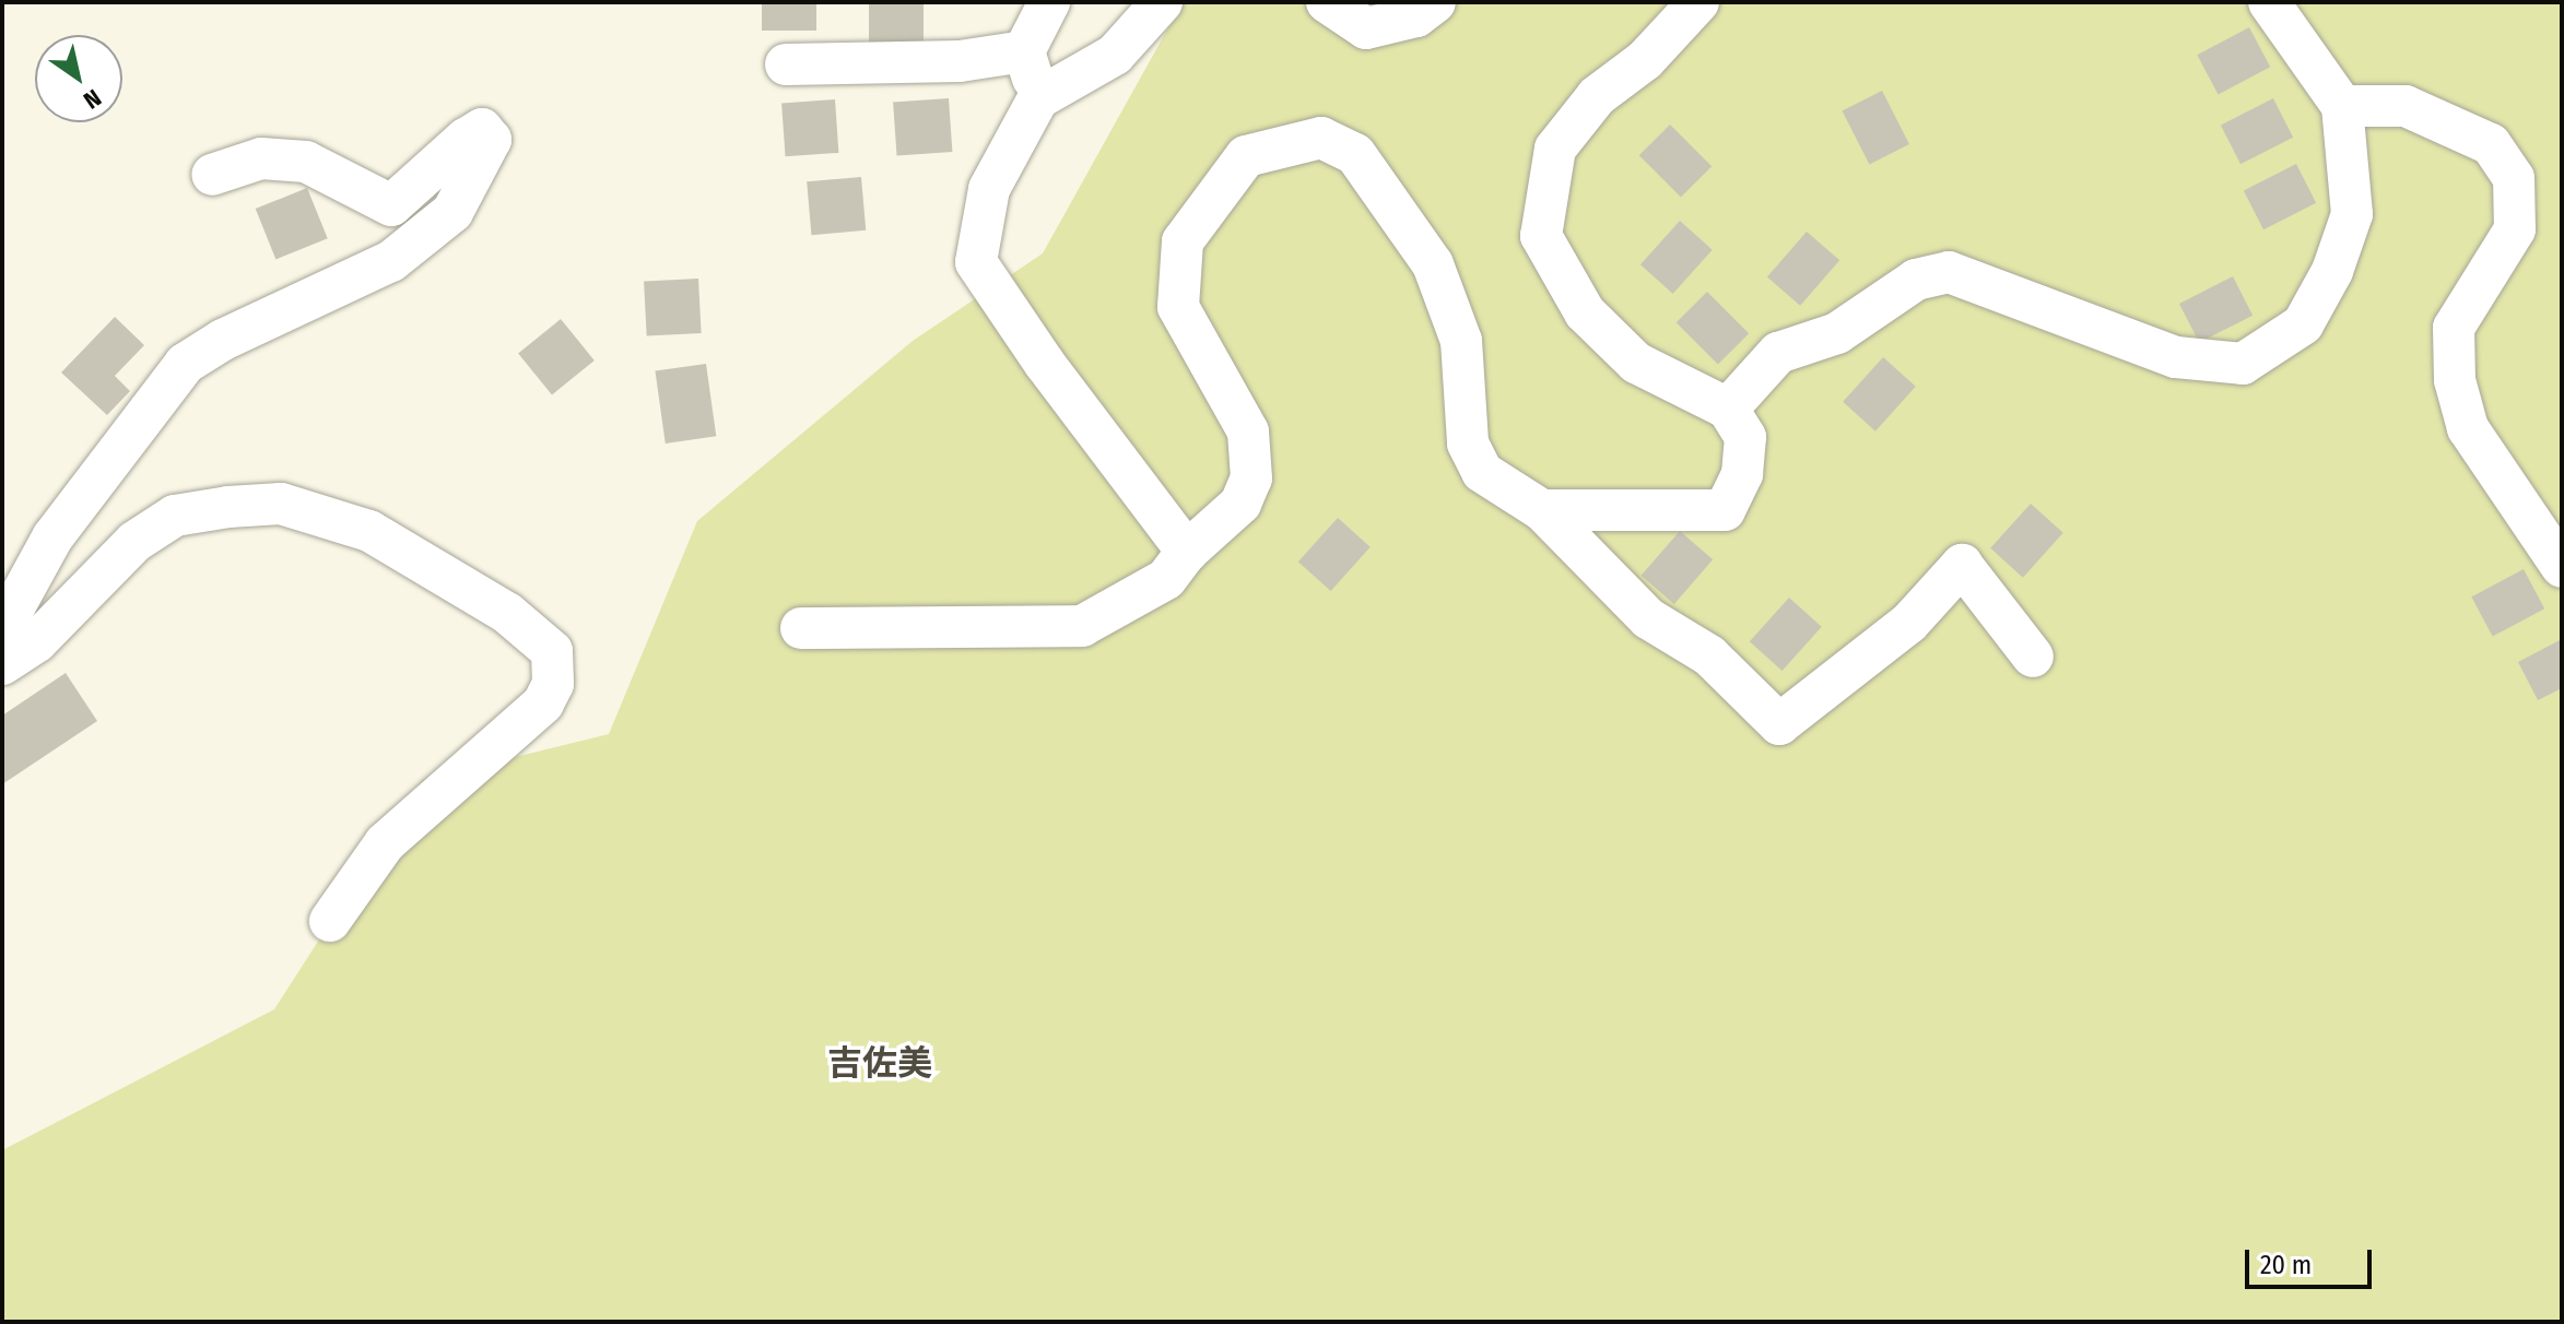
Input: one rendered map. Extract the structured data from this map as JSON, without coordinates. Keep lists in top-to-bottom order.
{
  "districts": ["吉佐美"],
  "scale_bar": "20 m",
  "north": "bottom right"
}
